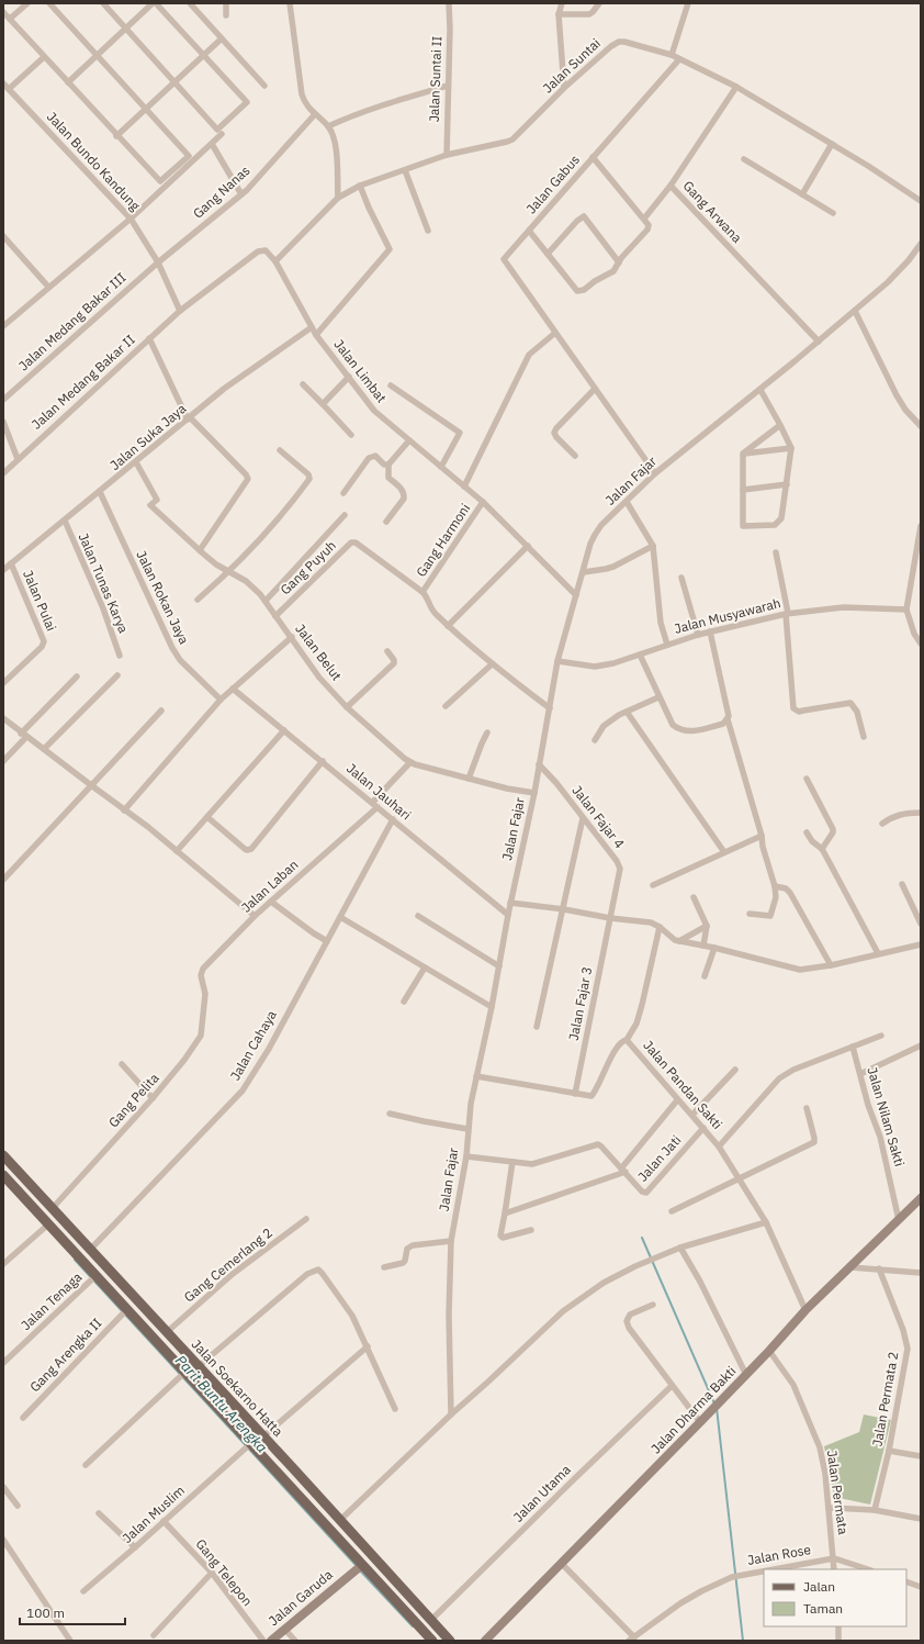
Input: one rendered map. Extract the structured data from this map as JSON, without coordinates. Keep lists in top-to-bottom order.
{
  "streets": {
    "main road": ["Jalan Soekarno Hatta", "Jalan Dharma Bakti", "Jalan Garuda"],
    "street": [
      "Jalan Suntai",
      "Jalan Suntai II",
      "Jalan Bundo Kandung",
      "Jalan Gabus",
      "Gang Nanas",
      "Gang Arwana",
      "Jalan Medang Bakar III",
      "Jalan Limbat",
      "Jalan Medang Bakar II",
      "Jalan Suka Jaya",
      "Jalan Fajar",
      "Gang Harmoni",
      "Gang Puyuh",
      "Jalan Tunas Karya",
      "Jalan Rokan Jaya",
      "Jalan Pulai",
      "Jalan Musyawarah",
      "Jalan Belut",
      "Jalan Jauhari",
      "Jalan Fajar 4",
      "Jalan Laban",
      "Jalan Fajar 3",
      "Jalan Cahaya",
      "Jalan Pandan Sakti",
      "Gang Pelita",
      "Jalan Nilam Sakti",
      "Jalan Jati",
      "Gang Cemerlang 2",
      "Jalan Tenaga",
      "Gang Arengka II",
      "Jalan Permata 2",
      "Jalan Permata",
      "Jalan Utama",
      "Jalan Muslim",
      "Jalan Rose",
      "Gang Telepon"
    ]
  },
  "crossings": [
    ["Jalan Suntai", "Jalan Suntai II"],
    ["Jalan Suntai", "Jalan Gabus"],
    ["Jalan Suntai", "Gang Arwana"],
    ["Jalan Suntai", "Jalan Limbat"],
    ["Jalan Bundo Kandung", "Gang Nanas"],
    ["Jalan Bundo Kandung", "Jalan Medang Bakar III"],
    ["Jalan Bundo Kandung", "Jalan Medang Bakar II"],
    ["Jalan Gabus", "Jalan Fajar"],
    ["Gang Nanas", "Jalan Medang Bakar III"],
    ["Gang Arwana", "Jalan Fajar"],
    ["Jalan Limbat", "Jalan Suka Jaya"],
    ["Jalan Limbat", "Jalan Fajar"],
    ["Jalan Limbat", "Gang Harmoni"],
    ["Jalan Suka Jaya", "Jalan Tunas Karya"],
    ["Jalan Suka Jaya", "Jalan Rokan Jaya"],
    ["Jalan Suka Jaya", "Jalan Pulai"],
    ["Jalan Suka Jaya", "Jalan Belut"],
    ["Jalan Fajar", "Jalan Musyawarah"],
    ["Jalan Fajar", "Jalan Belut"],
    ["Jalan Fajar", "Jalan Jauhari"],
    ["Jalan Fajar", "Jalan Fajar 4"],
    ["Jalan Fajar", "Jalan Pandan Sakti"],
    ["Jalan Fajar", "Jalan Jati"],
    ["Gang Harmoni", "Gang Puyuh"],
    ["Gang Puyuh", "Jalan Belut"],
    ["Jalan Jauhari", "Jalan Laban"],
    ["Jalan Jauhari", "Jalan Cahaya"],
    ["Jalan Fajar 4", "Jalan Fajar 3"],
    ["Jalan Laban", "Gang Pelita"],
    ["Jalan Fajar 3", "Jalan Pandan Sakti"],
    ["Jalan Cahaya", "Jalan Soekarno Hatta"],
    ["Jalan Pandan Sakti", "Jalan Jati"],
    ["Jalan Pandan Sakti", "Jalan Dharma Bakti"],
    ["Gang Pelita", "Jalan Soekarno Hatta"],
    ["Jalan Nilam Sakti", "Jalan Dharma Bakti"],
    ["Gang Cemerlang 2", "Jalan Soekarno Hatta"],
    ["Jalan Tenaga", "Jalan Soekarno Hatta"],
    ["Gang Arengka II", "Jalan Soekarno Hatta"],
    ["Jalan Soekarno Hatta", "Jalan Utama"],
    ["Jalan Soekarno Hatta", "Jalan Muslim"],
    ["Jalan Soekarno Hatta", "Jalan Garuda"],
    ["Jalan Dharma Bakti", "Jalan Permata"],
    ["Jalan Permata", "Jalan Rose"],
    ["Jalan Muslim", "Gang Telepon"]
  ],
  "water": ["Parit Buntu Arengka"],
  "legend": ["Jalan", "Taman"],
  "scale_bar": "100 m"
}
